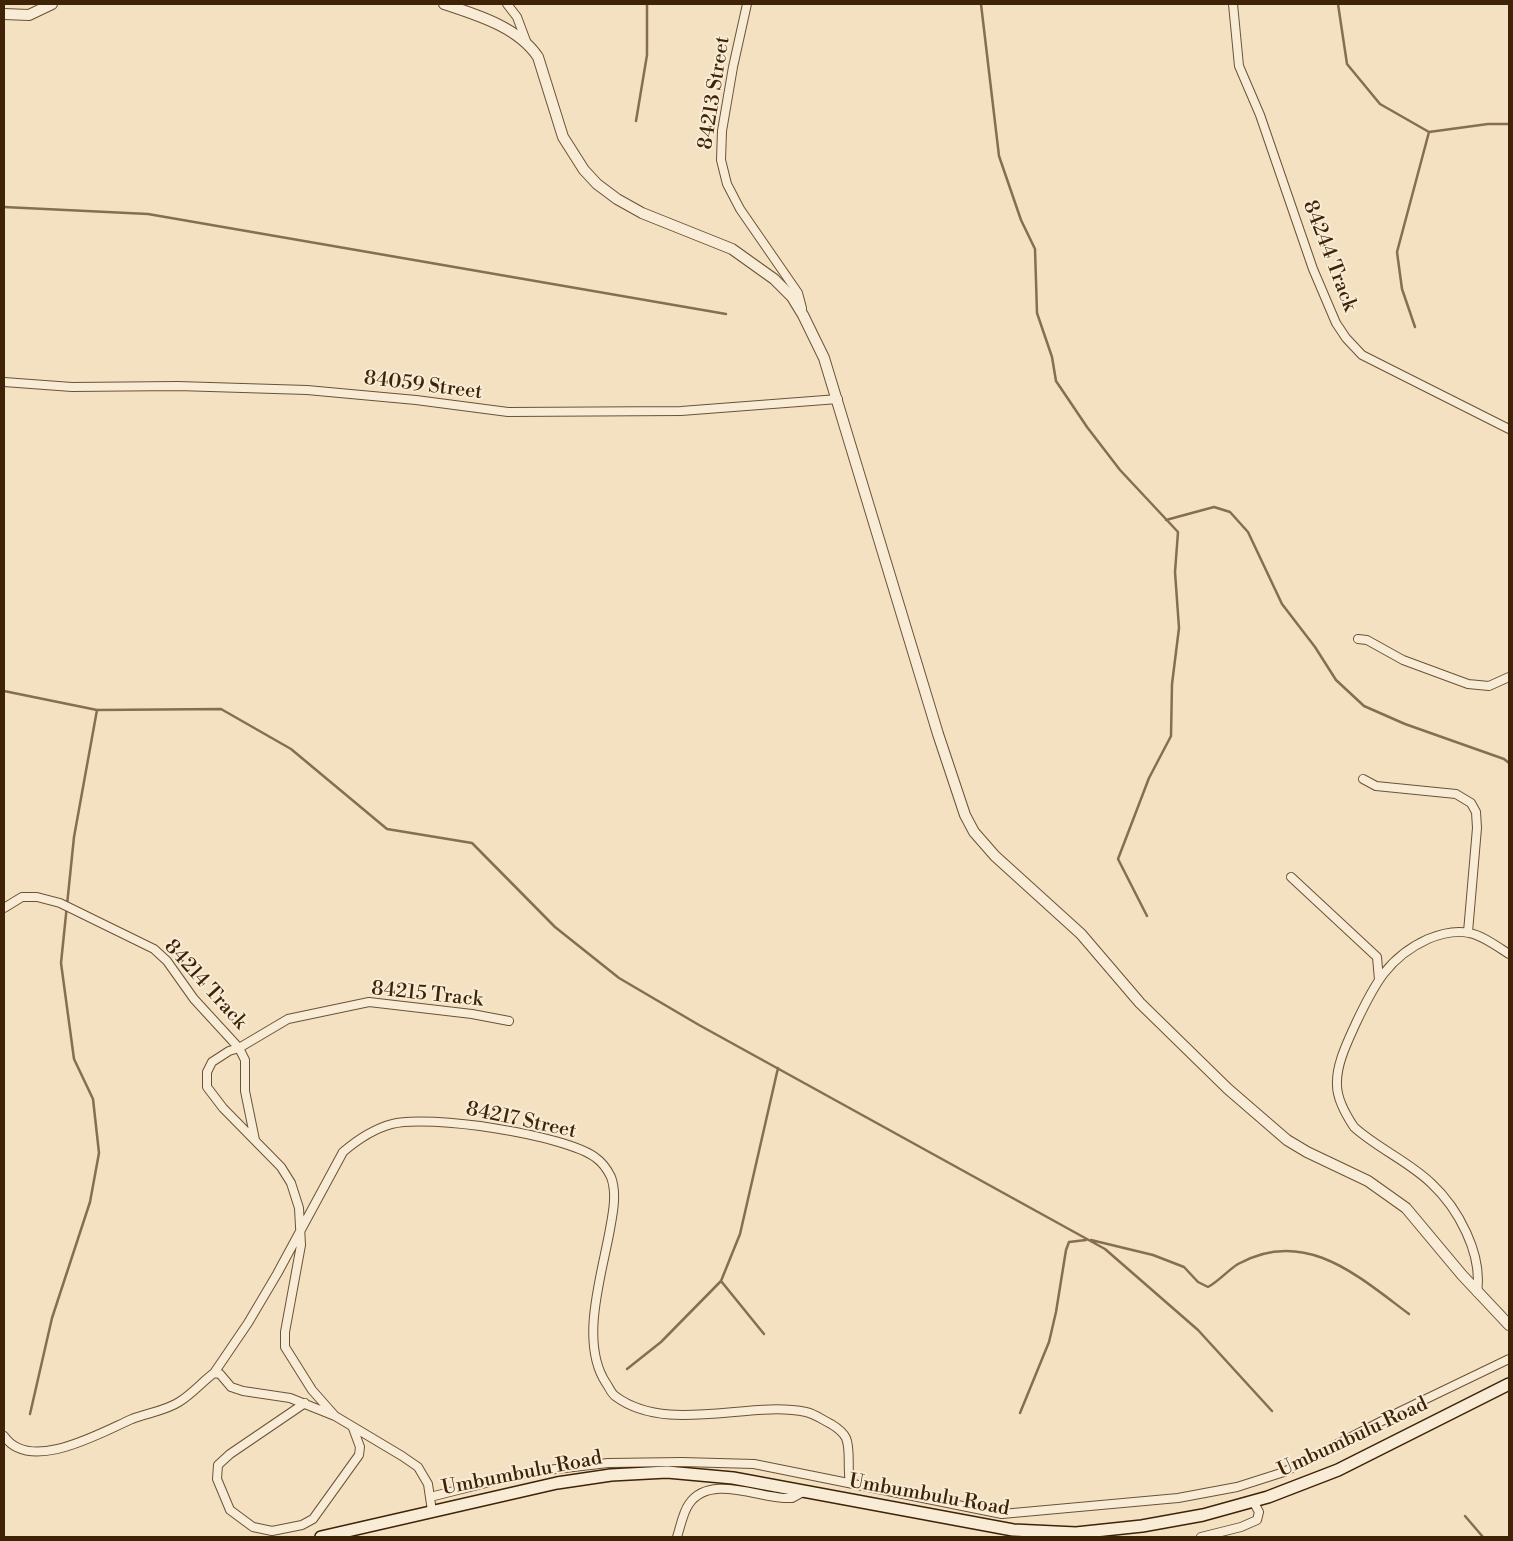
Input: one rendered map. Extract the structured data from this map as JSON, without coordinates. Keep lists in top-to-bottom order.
{
  "streets": {
    "main road": ["Umbumbulu Road"],
    "street": [
      "84213 Street",
      "84244 Track",
      "84059 Street",
      "84214 Track",
      "84215 Track",
      "84217 Street"
    ]
  },
  "crossings": [
    ["84214 Track", "84215 Track"]
  ]
}
